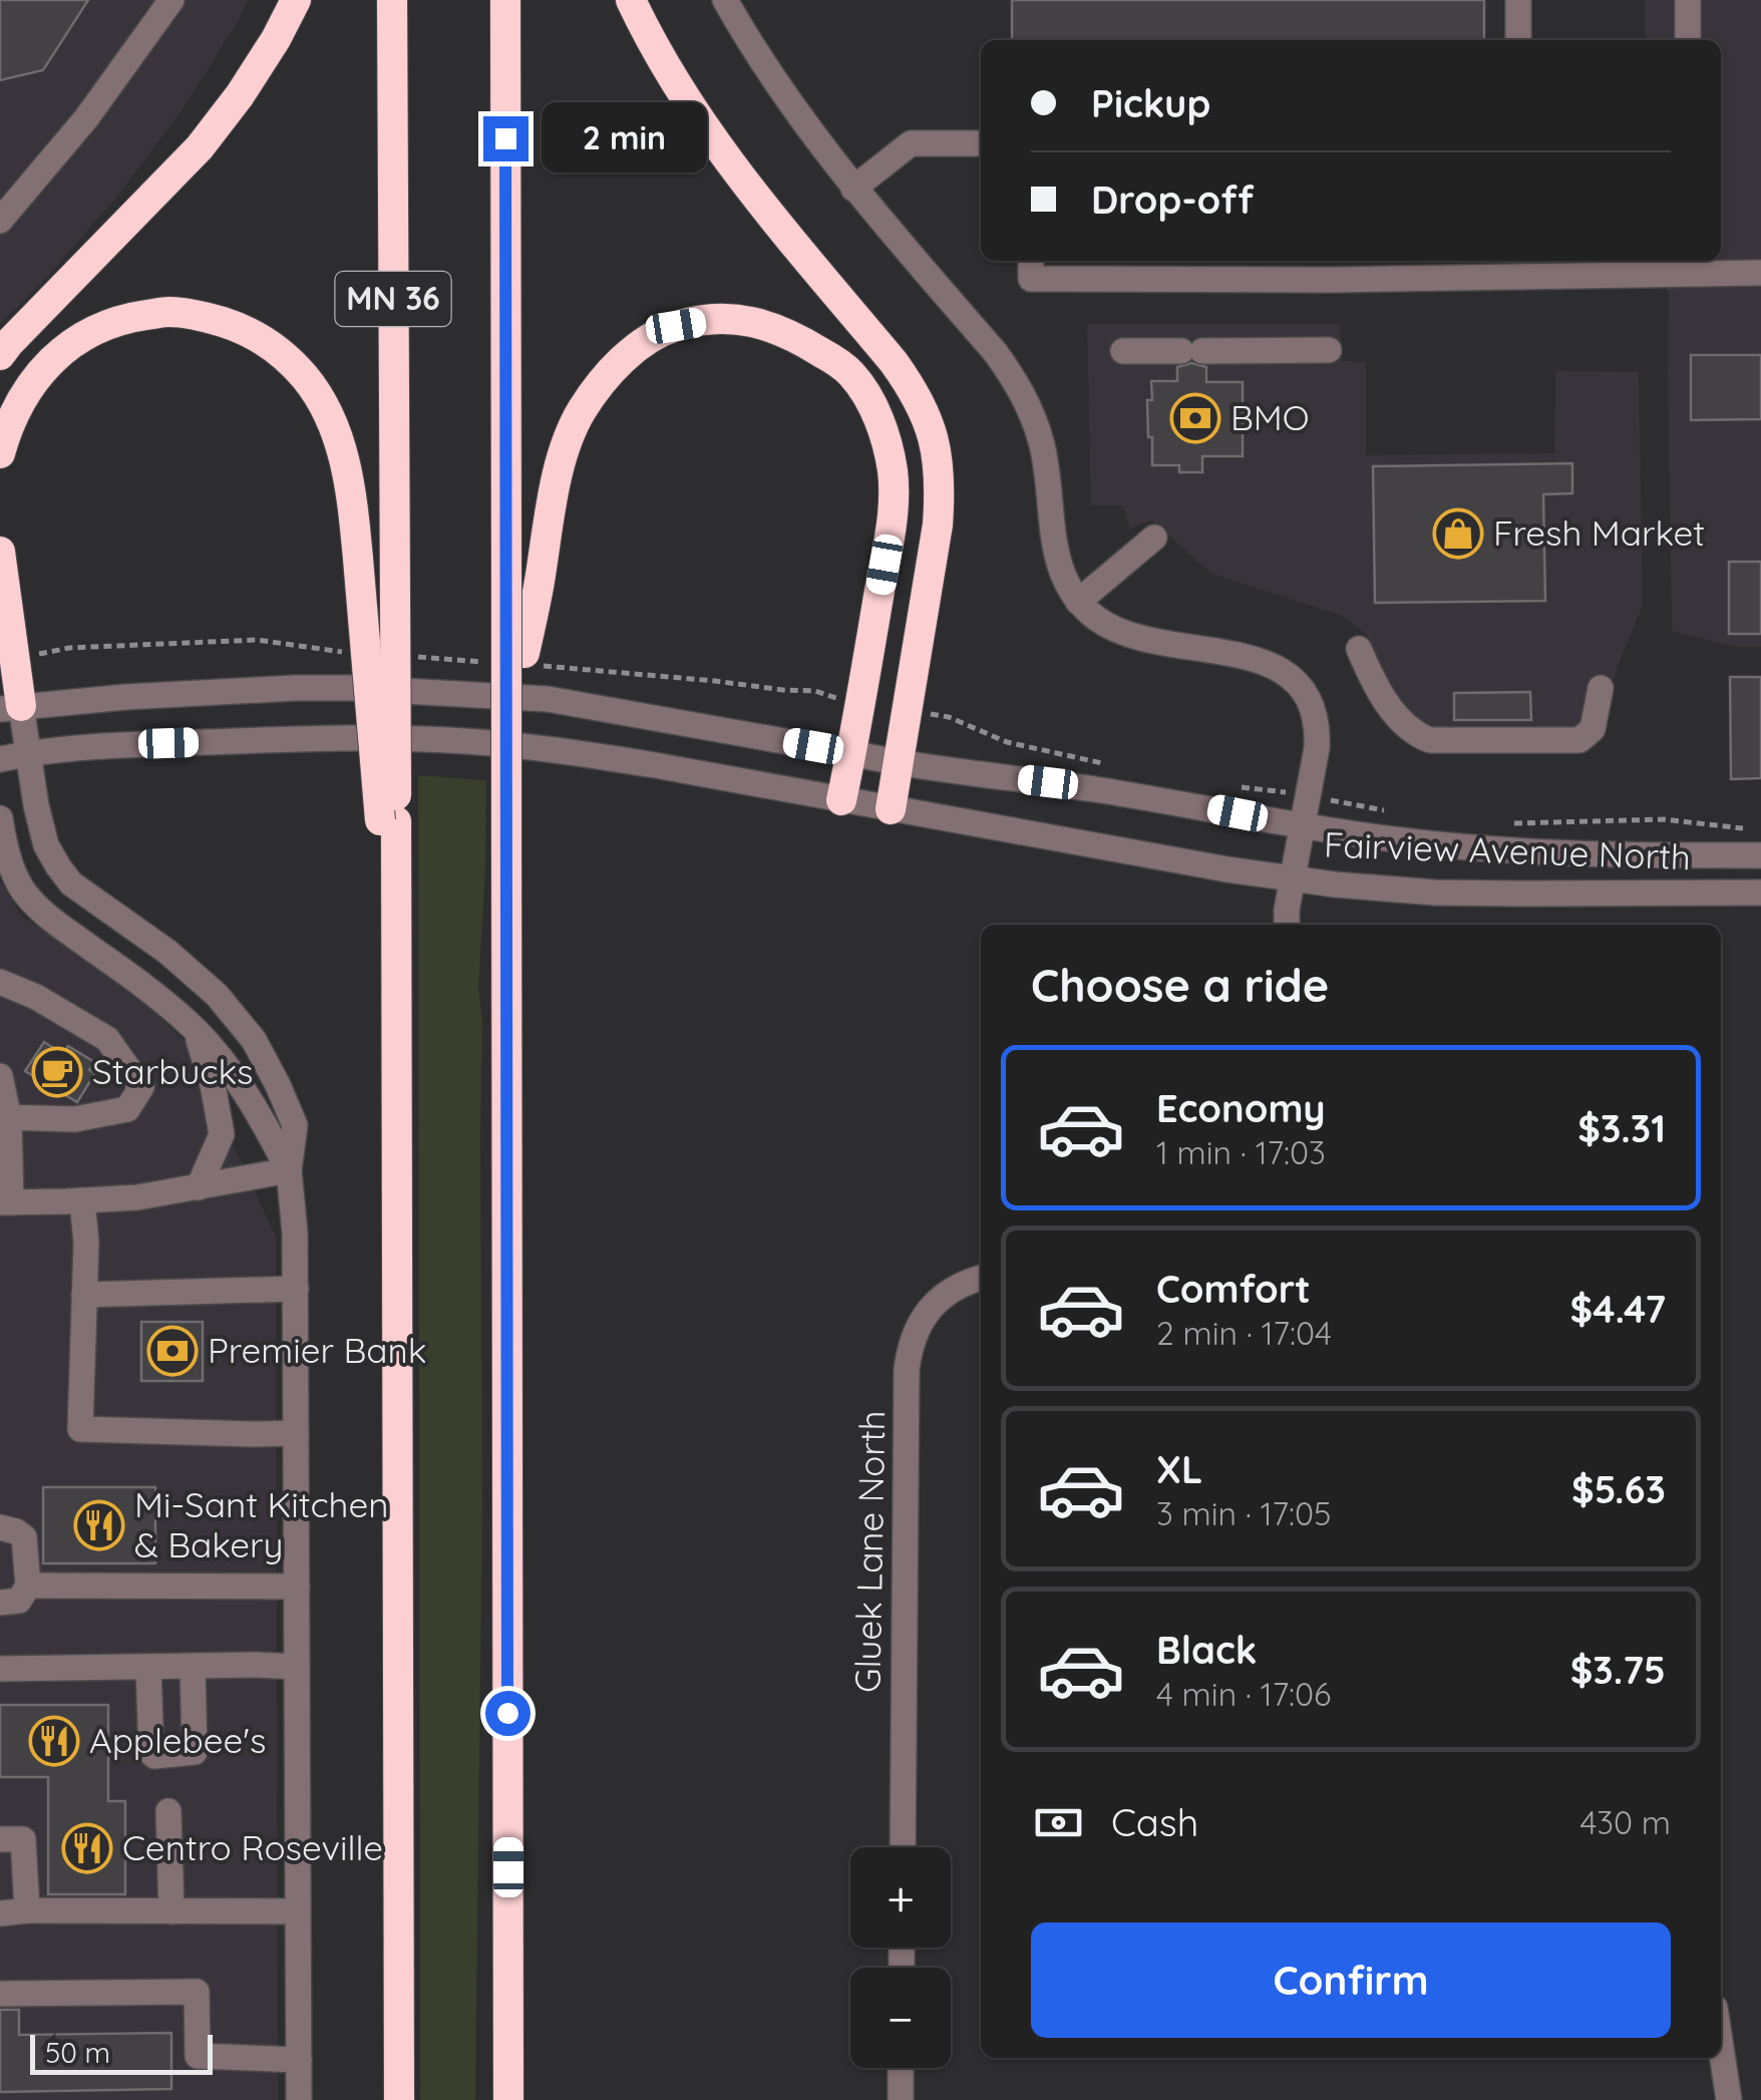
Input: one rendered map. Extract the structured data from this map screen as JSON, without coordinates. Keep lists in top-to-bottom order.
{
  "streets": {
    "highway": ["MN 36"],
    "street": ["Fairview Avenue North", "Gluek Lane North"]
  },
  "places": {
    "bank": ["BMO", "Premier Bank"],
    "shop": ["Fresh Market"],
    "cafe": ["Starbucks"],
    "restaurant": ["Mi-Sant Kitchen & Bakery", "Applebee's", "Centro Roseville"]
  },
  "scale_bar": "50 m",
  "page": {
    "banner": ["Pickup", "Drop-off"],
    "bubble": "2 min",
    "heading": "Choose a ride",
    "list": [
      {
        "name": "Economy",
        "note": "1 min · 17:03",
        "value": "$3.31"
      },
      {
        "name": "Comfort",
        "note": "2 min · 17:04",
        "value": "$4.47"
      },
      {
        "name": "XL",
        "note": "3 min · 17:05",
        "value": "$5.63"
      },
      {
        "name": "Black",
        "note": "4 min · 17:06",
        "value": "$3.75"
      }
    ],
    "pay": ["Cash", "430 m"],
    "map_buttons": ["+", "−"],
    "buttons": "Confirm",
    "scale": "50 m"
  }
}
